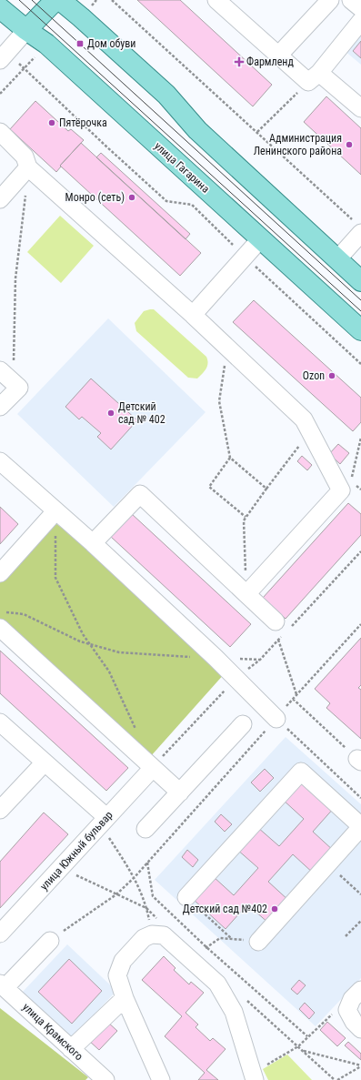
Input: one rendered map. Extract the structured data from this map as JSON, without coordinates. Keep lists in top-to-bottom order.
{
  "streets": {
    "main road": ["улица Гагарина"],
    "street": ["улица Южный бульвар", "улица Крамского"]
  },
  "places": {
    "transit": ["Дом обуви"],
    "health": ["Фармленд"],
    "other": [
      "Пятёрочка",
      "Администрация Ленинского района",
      "Монро (сеть)",
      "Ozon",
      "Детский сад № 402",
      "Детский сад №402"
    ]
  }
}
